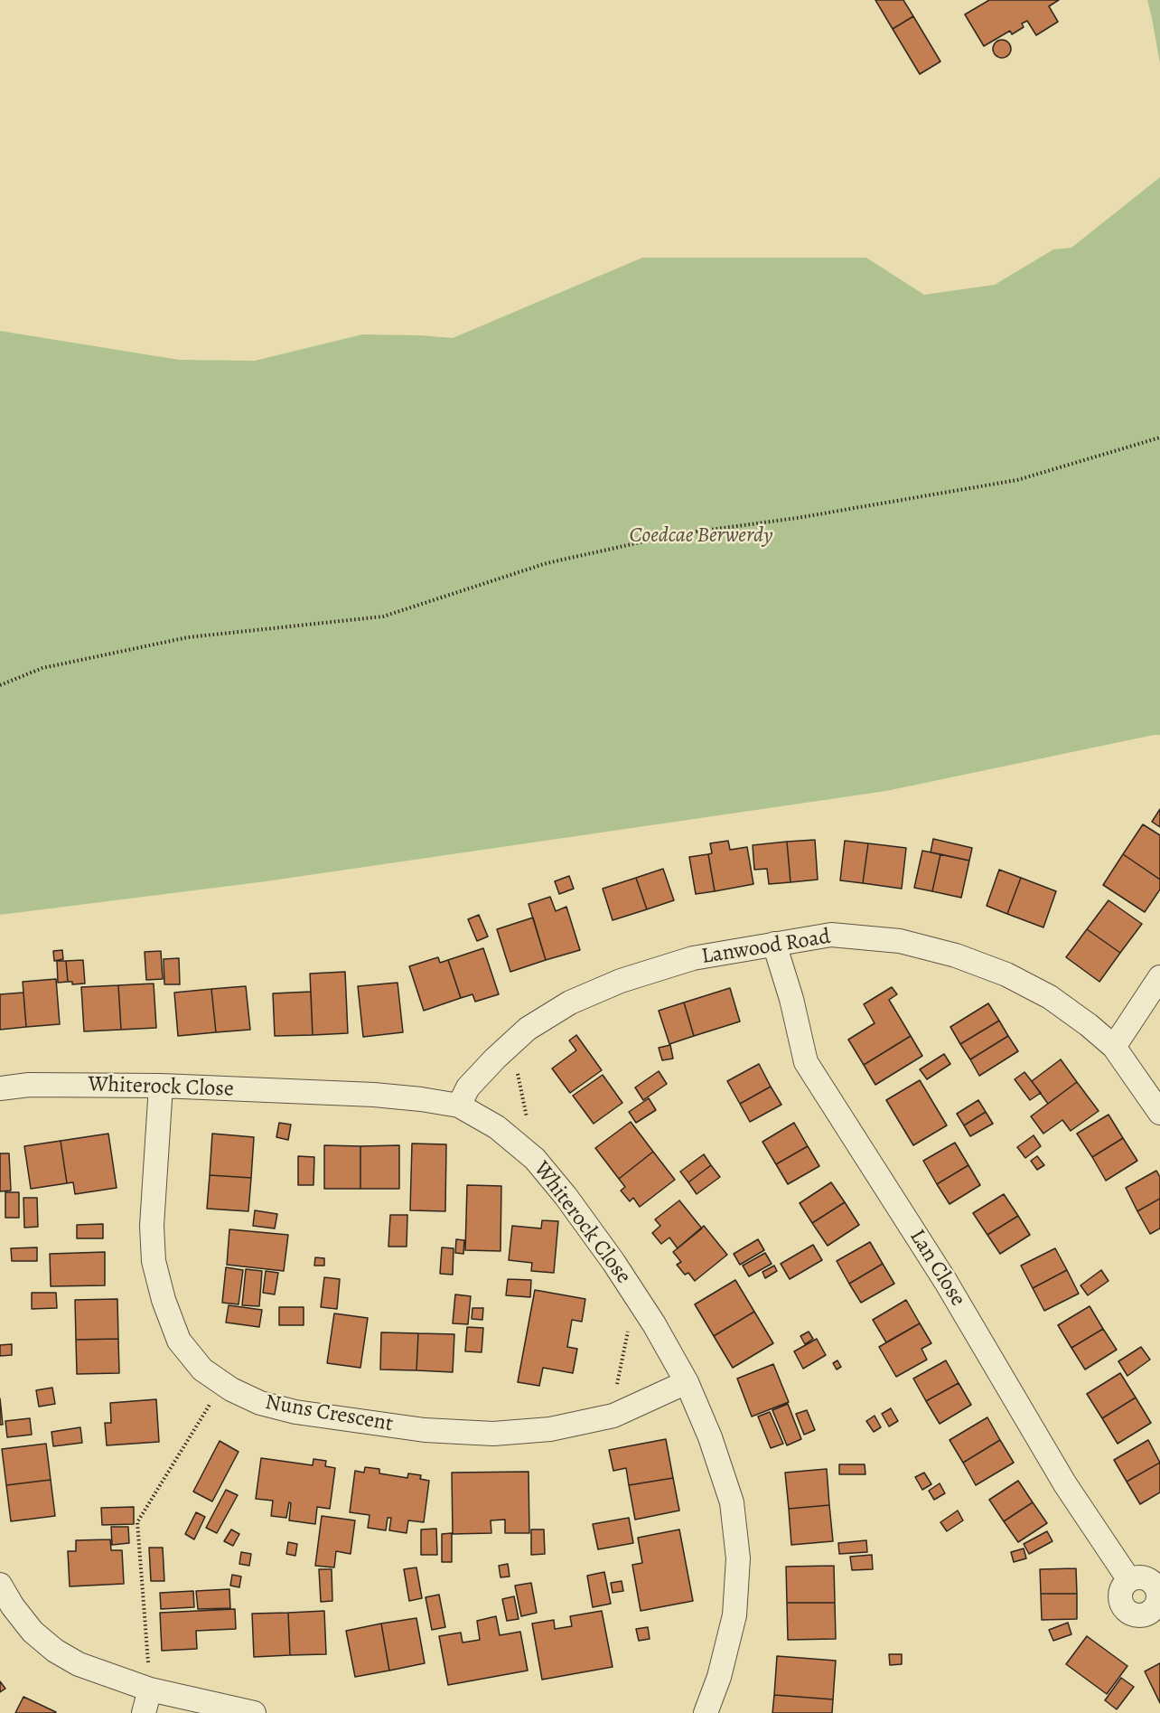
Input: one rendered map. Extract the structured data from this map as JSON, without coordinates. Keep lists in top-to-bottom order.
{
  "streets": {
    "street": [
      "Lanwood Road",
      "Whiterock Close",
      "Lan Close",
      "Nuns Crescent"
    ]
  },
  "crossings": [
    ["Lanwood Road", "Whiterock Close"],
    ["Lanwood Road", "Lan Close"],
    ["Whiterock Close", "Nuns Crescent"]
  ],
  "parks": ["Coedcae Berwerdy"]
}
